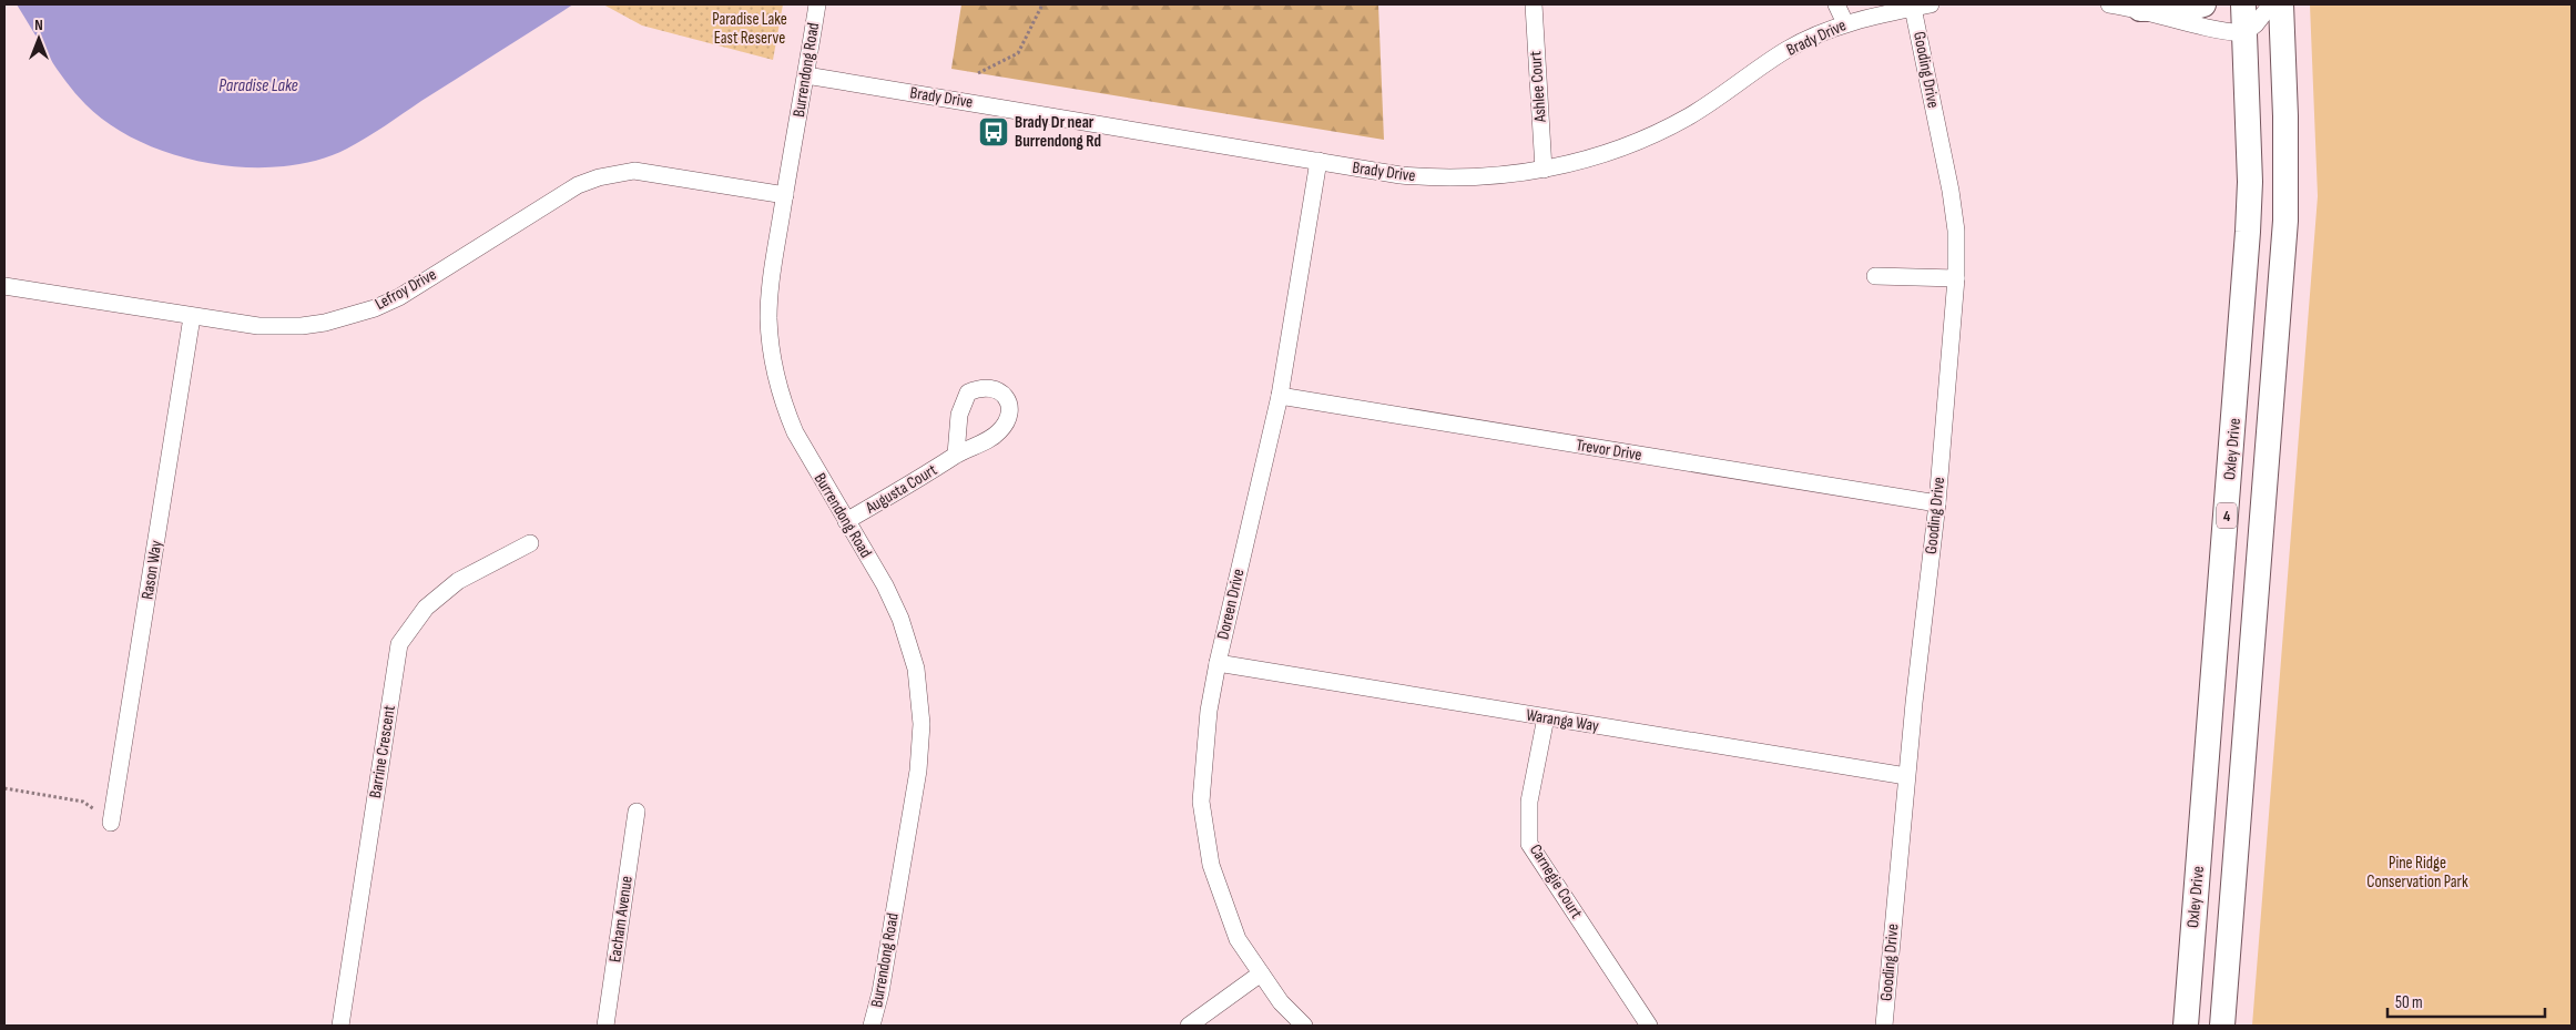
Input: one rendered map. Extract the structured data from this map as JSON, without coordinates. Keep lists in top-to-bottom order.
{
  "streets": {
    "main road": ["Oxley Drive", "4"],
    "street": [
      "Brady Drive",
      "Burrendong Road",
      "Gooding Drive",
      "Ashlee Court",
      "Lefroy Drive",
      "Trevor Drive",
      "Augusta Court",
      "Rason Way",
      "Doreen Drive",
      "Waranga Way",
      "Barrine Crescent",
      "Carnegie Court",
      "Eacham Avenue"
    ]
  },
  "crossings": [
    ["Brady Drive", "Burrendong Road"],
    ["Brady Drive", "Gooding Drive"],
    ["Brady Drive", "Ashlee Court"],
    ["Brady Drive", "Doreen Drive"],
    ["Burrendong Road", "Lefroy Drive"],
    ["Burrendong Road", "Augusta Court"],
    ["Gooding Drive", "Trevor Drive"],
    ["Gooding Drive", "Waranga Way"],
    ["Lefroy Drive", "Rason Way"],
    ["Trevor Drive", "Doreen Drive"],
    ["Doreen Drive", "Waranga Way"],
    ["Waranga Way", "Carnegie Court"]
  ],
  "water": ["Paradise Lake"],
  "parks": ["Paradise Lake East Reserve", "Pine Ridge Conservation Park"],
  "places": {
    "bus stop": ["Brady Dr near Burrendong Rd"]
  },
  "scale_bar": "50 m",
  "north": "top"
}
